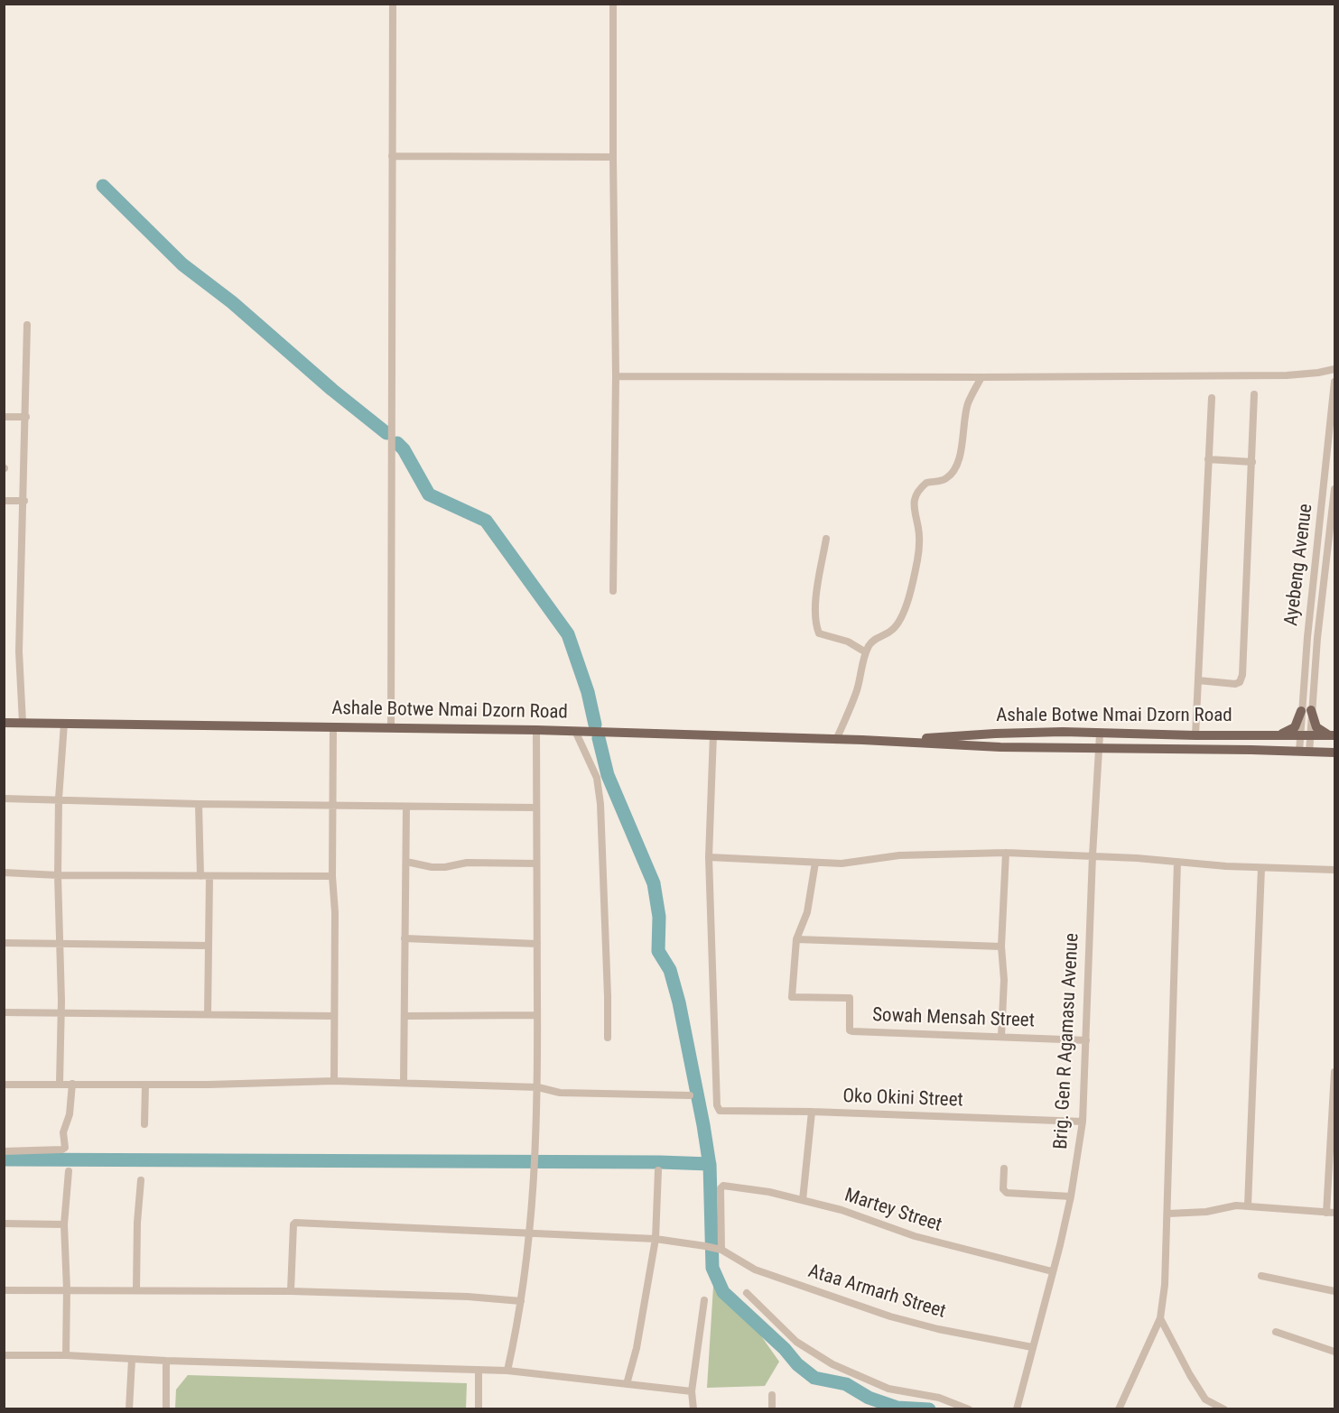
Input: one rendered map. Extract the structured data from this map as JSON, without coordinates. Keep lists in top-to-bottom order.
{
  "streets": {
    "main road": ["Ashale Botwe Nmai Dzorn Road"],
    "street": [
      "Ayebeng Avenue",
      "Sowah Mensah Street",
      "Brig. Gen R Agamasu Avenue",
      "Oko Okini Street",
      "Martey Street",
      "Ataa Armarh Street"
    ]
  },
  "crossings": [
    ["Ayebeng Avenue", "Ashale Botwe Nmai Dzorn Road"],
    ["Ashale Botwe Nmai Dzorn Road", "Brig. Gen R Agamasu Avenue"],
    ["Sowah Mensah Street", "Brig. Gen R Agamasu Avenue"],
    ["Brig. Gen R Agamasu Avenue", "Oko Okini Street"],
    ["Brig. Gen R Agamasu Avenue", "Martey Street"],
    ["Brig. Gen R Agamasu Avenue", "Ataa Armarh Street"],
    ["Martey Street", "Ataa Armarh Street"]
  ]
}
